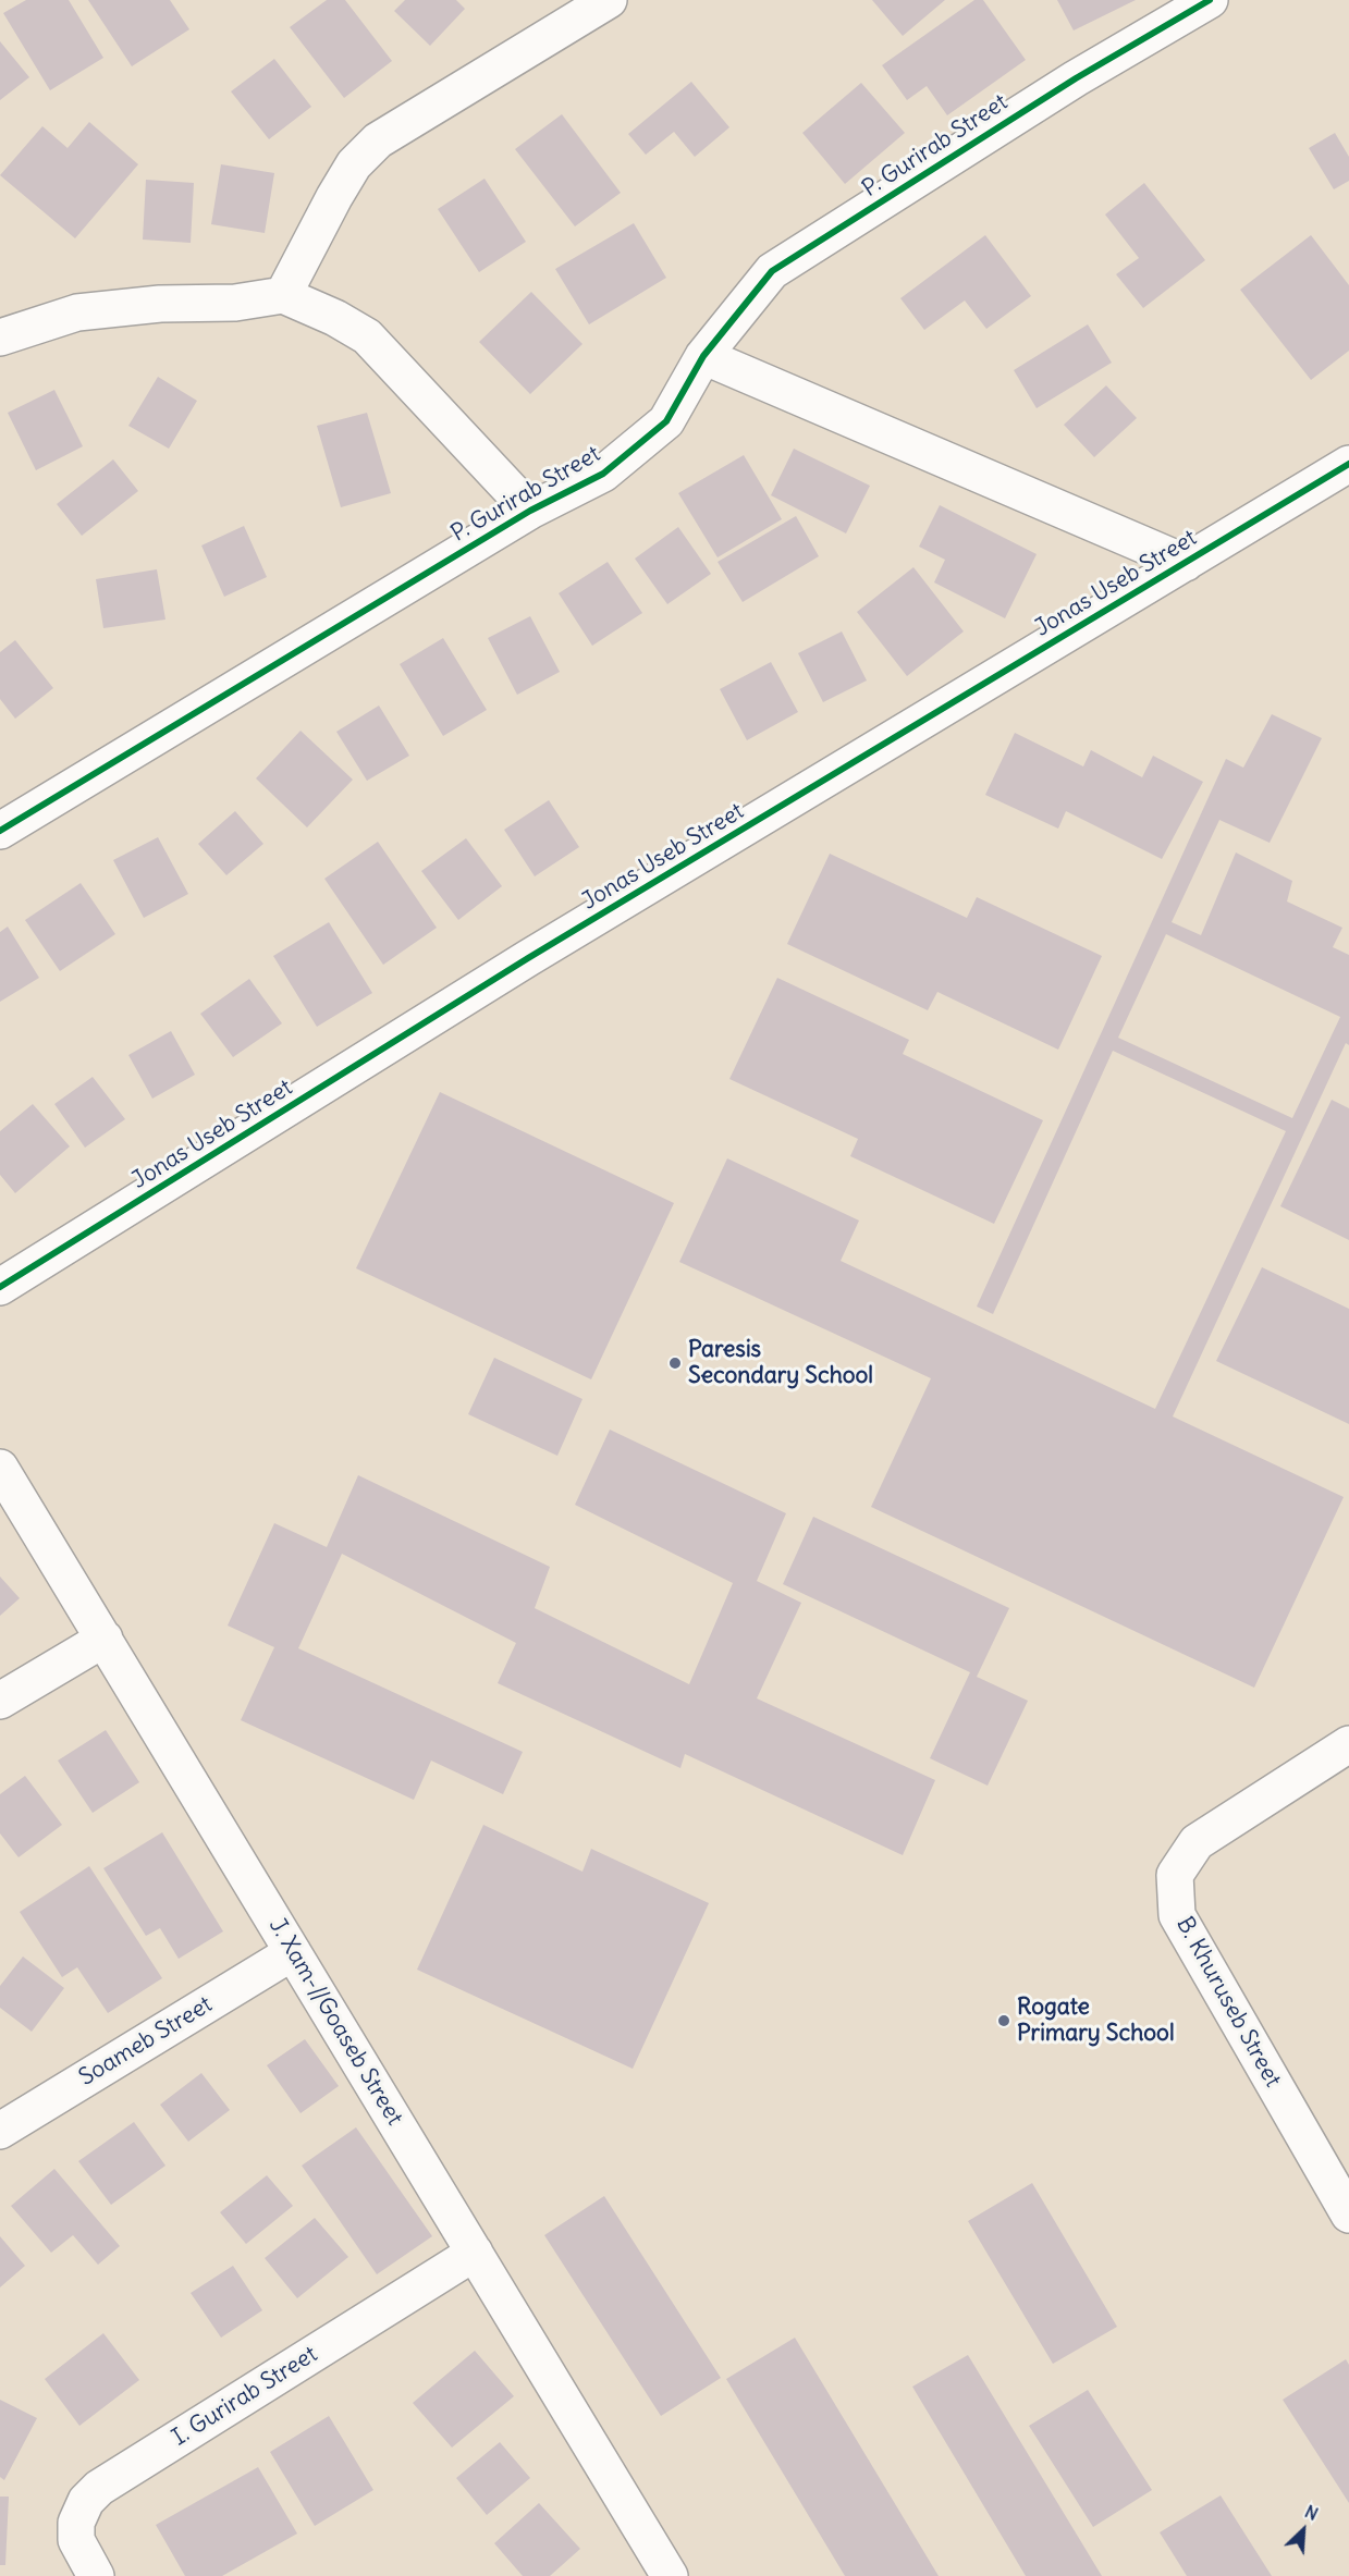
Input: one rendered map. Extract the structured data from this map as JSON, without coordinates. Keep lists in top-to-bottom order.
{
  "streets": {
    "street": [
      "P. Gurirab Street",
      "Jonas Useb Street",
      "B. Khuruseb Street",
      "J. Xam-//Goaseb Street",
      "Soameb Street",
      "I. Gurirab Street"
    ]
  },
  "crossings": [
    ["J. Xam-//Goaseb Street", "Soameb Street"],
    ["J. Xam-//Goaseb Street", "I. Gurirab Street"]
  ],
  "places": ["Paresis Secondary School", "Rogate Primary School"],
  "north": "top right"
}
